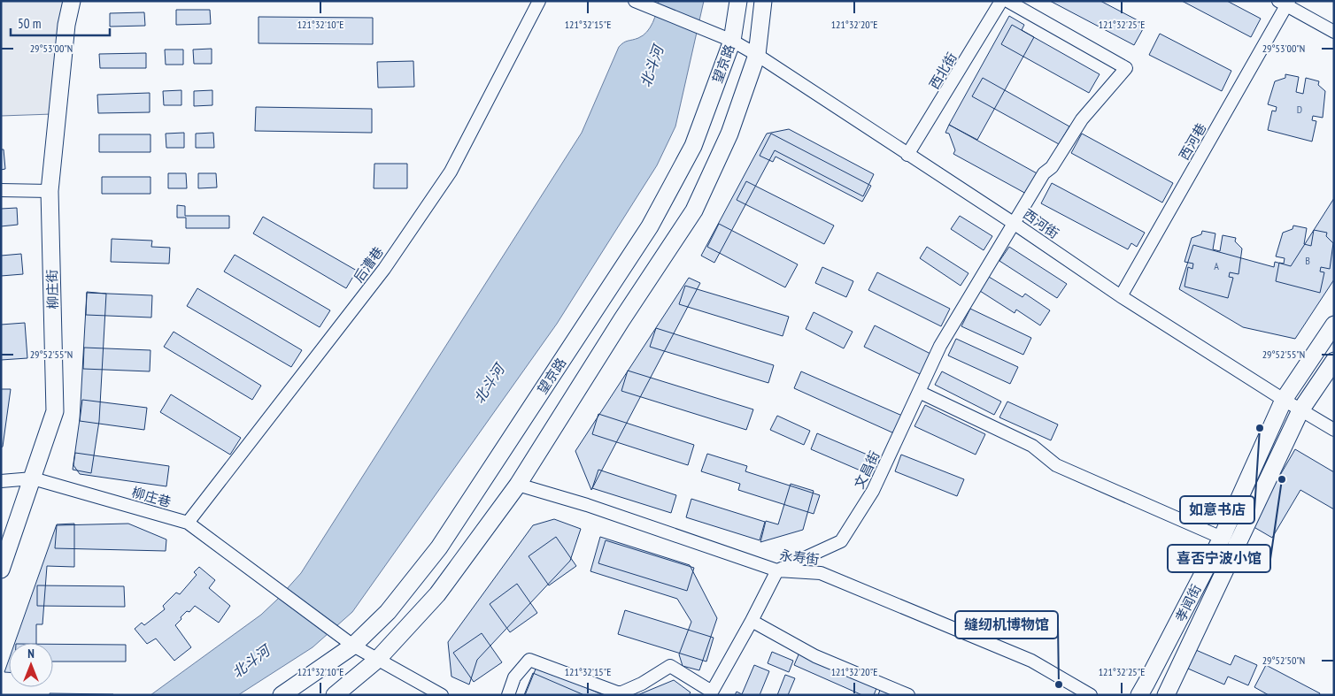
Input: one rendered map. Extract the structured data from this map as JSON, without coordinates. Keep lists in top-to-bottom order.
{
  "streets": {
    "main road": ["望京路", "柳庄街", "孝闻街"],
    "street": [
      "西北街",
      "西河巷",
      "西河街",
      "后漕巷",
      "文昌街",
      "柳庄巷",
      "永寿街"
    ]
  },
  "crossings": [
    ["望京路", "西河街"],
    ["望京路", "柳庄巷"],
    ["西北街", "西河街"],
    ["西河巷", "西河街"],
    ["西河街", "文昌街"],
    ["西河街", "孝闻街"],
    ["后漕巷", "柳庄巷"],
    ["柳庄街", "柳庄巷"],
    ["文昌街", "永寿街"]
  ],
  "water": ["北斗河"],
  "places": ["如意书店", "喜否宁波小馆", "缝纫机博物馆"],
  "house_numbers": ["D", "B", "A"],
  "scale_bar": "50 m",
  "north": "top",
  "coordinates": [
    "121°32'10\"E",
    "121°32'15\"E",
    "121°32'20\"E",
    "121°32'25\"E",
    "29°53'00\"N",
    "29°52'55\"N",
    "29°52'50\"N"
  ]
}
